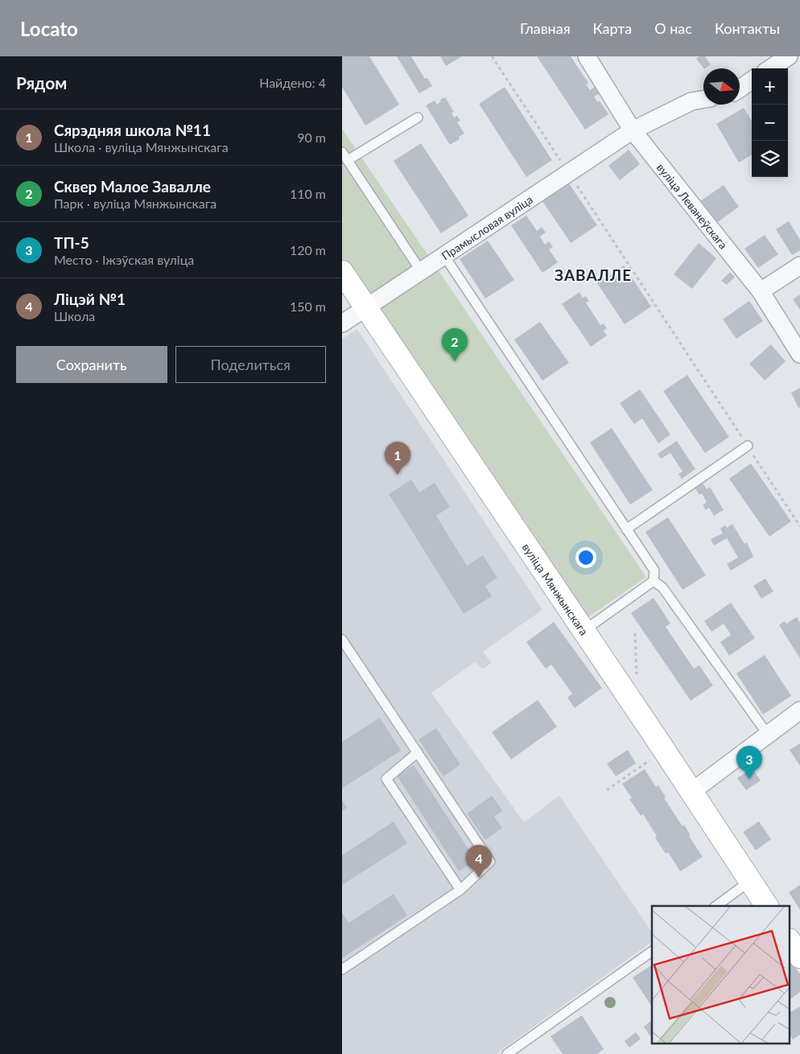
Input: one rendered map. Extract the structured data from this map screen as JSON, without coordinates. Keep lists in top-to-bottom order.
{
  "streets": {
    "street": ["вуліца Леванеўскага", "Прамысловая вуліца", "вуліца Мянжынскага"]
  },
  "crossings": [
    ["вуліца Леванеўскага", "Прамысловая вуліца"],
    ["Прамысловая вуліца", "вуліца Мянжынскага"]
  ],
  "districts": ["ЗАВАЛЛЕ"],
  "north": "right",
  "page": {
    "header": "Locato",
    "nav": [
      "Главная",
      "Карта",
      "О нас",
      "Контакты"
    ],
    "heading": ["Рядом", "Найдено: 4"],
    "map_buttons": ["+", "−"],
    "list": [
      {
        "mark": "1",
        "name": "Сярэдняя школа №11",
        "note": "Школа · вуліца Мянжынскага",
        "value": "90 m"
      },
      {
        "mark": "2",
        "name": "Сквер Малое Завалле",
        "note": "Парк · вуліца Мянжынскага",
        "value": "110 m"
      },
      {
        "mark": "3",
        "name": "ТП-5",
        "note": "Место · Іжэўская вуліца",
        "value": "120 m"
      },
      {
        "mark": "4",
        "name": "Ліцэй №1",
        "note": "Школа",
        "value": "150 m"
      }
    ],
    "pins": [
      "2",
      "1",
      "3",
      "4"
    ],
    "buttons": ["Сохранить", "Поделиться"]
  }
}
